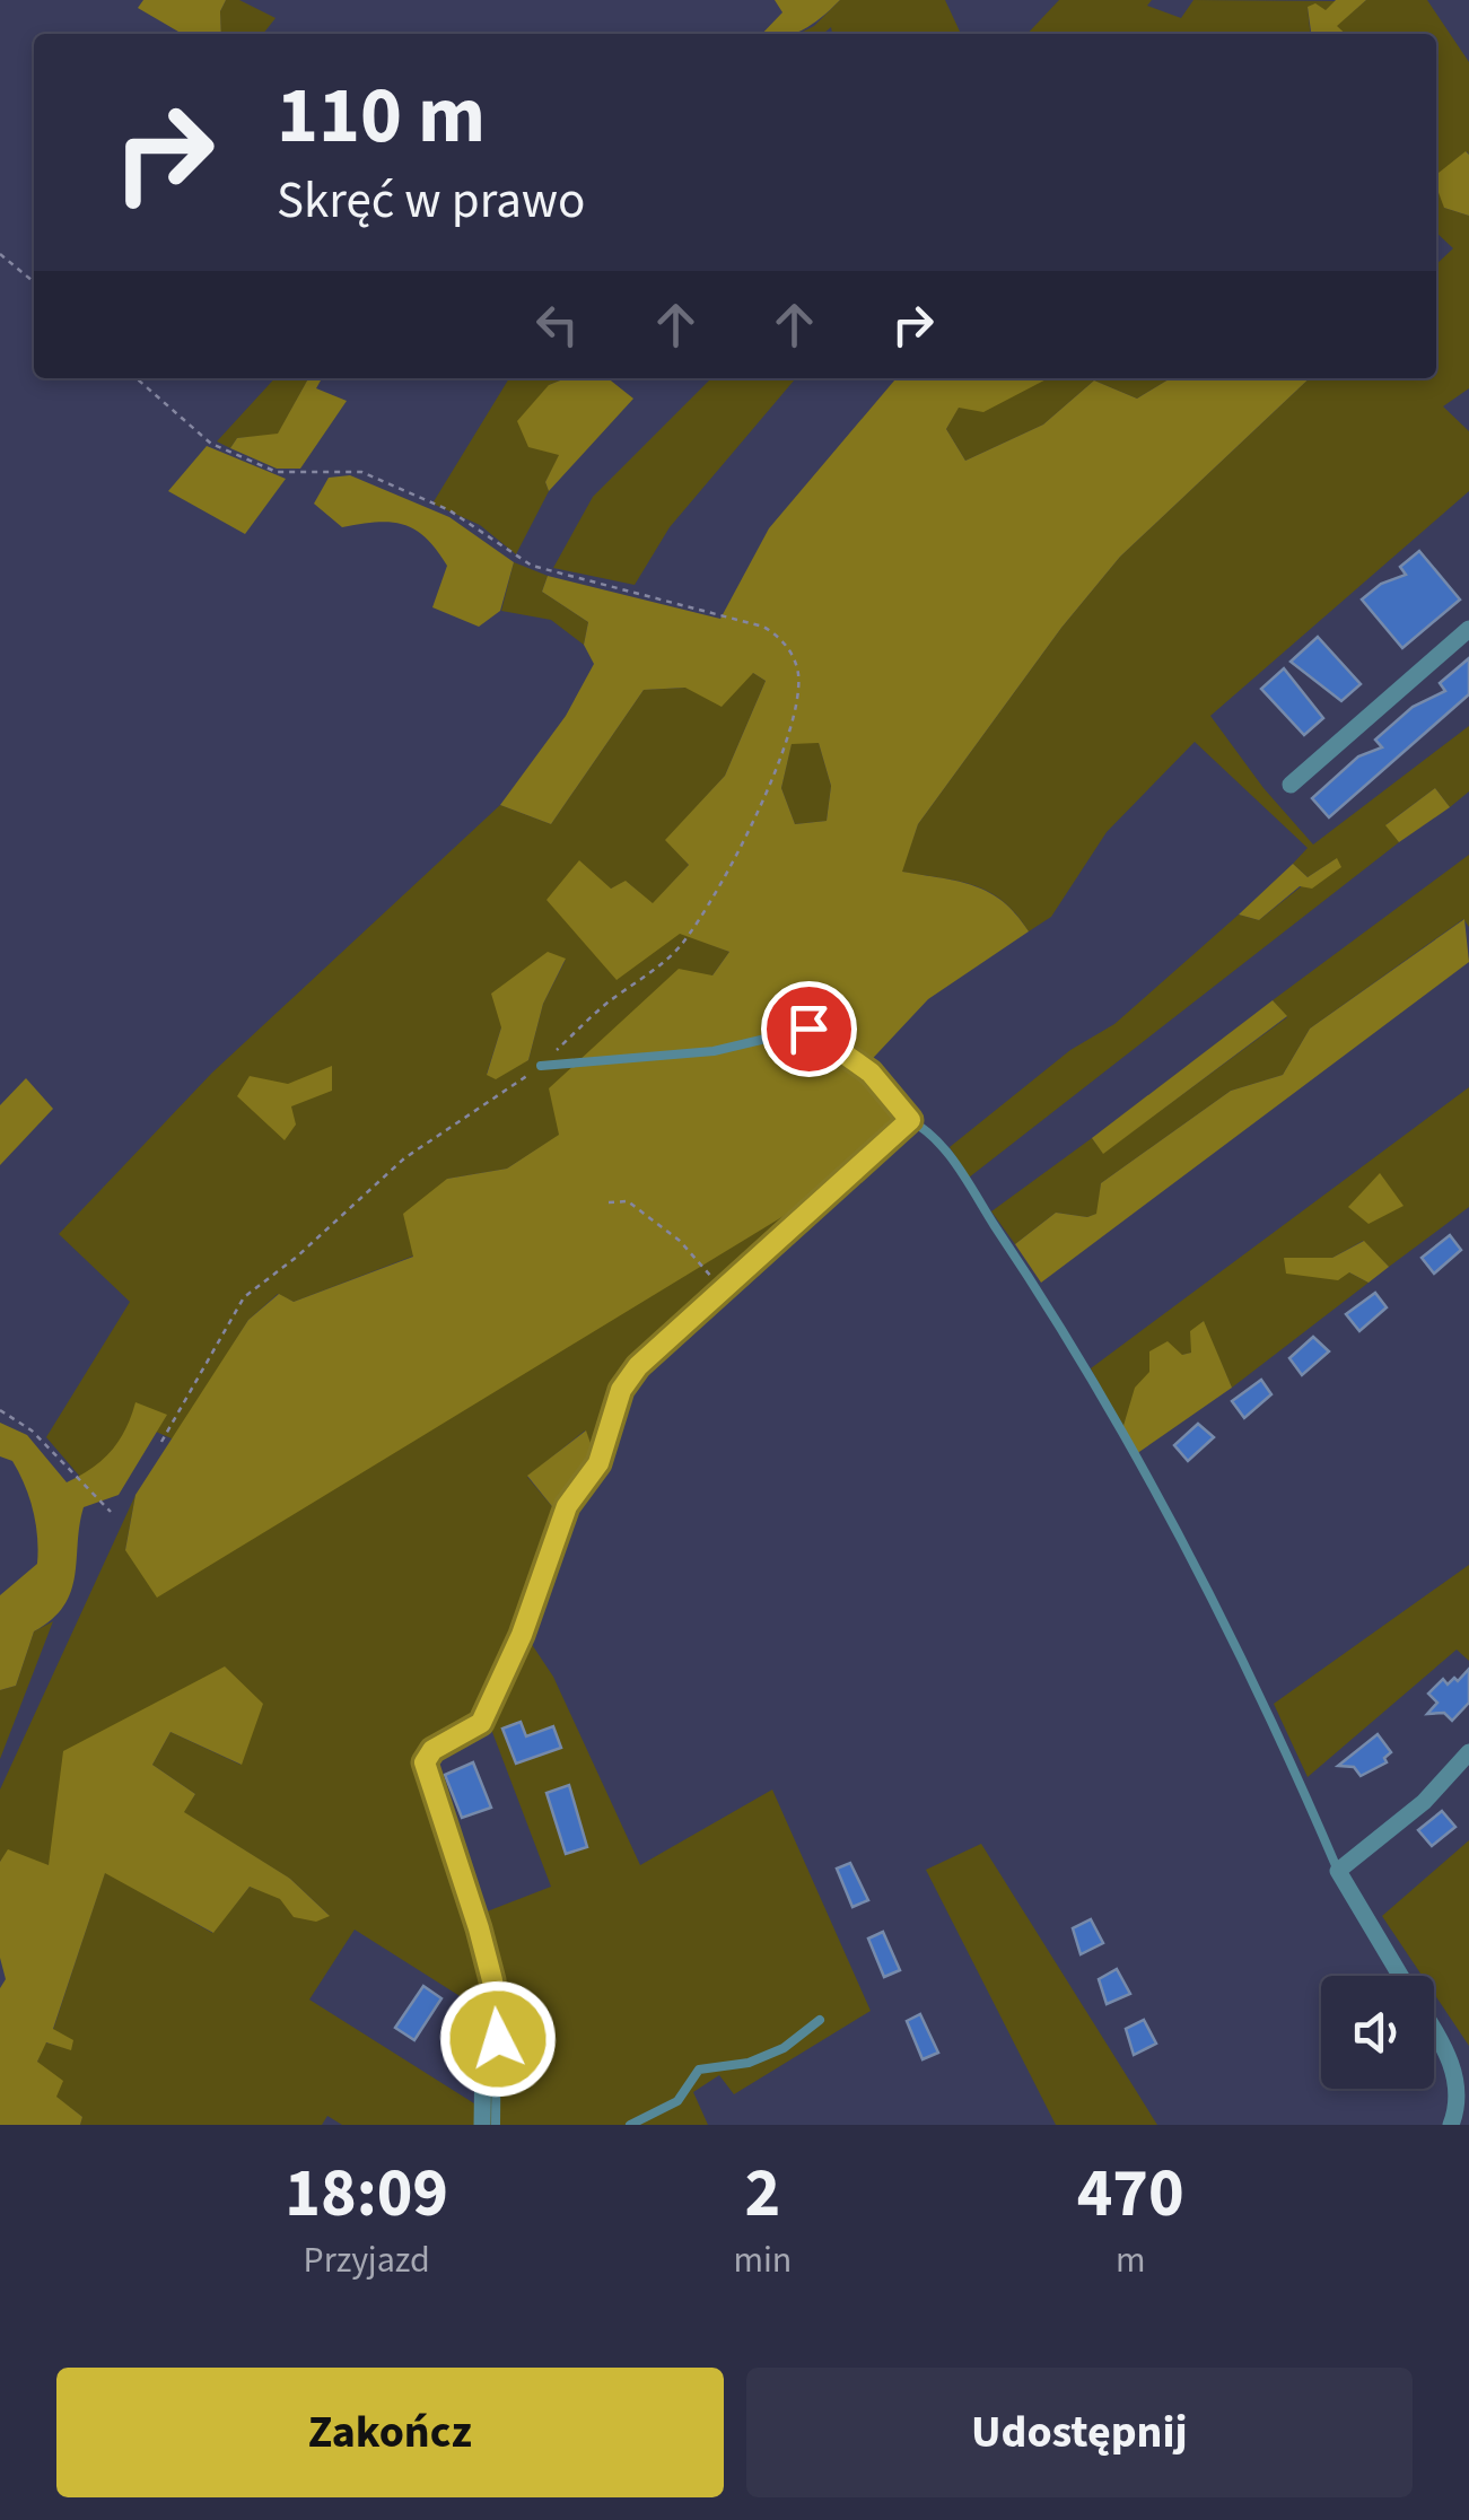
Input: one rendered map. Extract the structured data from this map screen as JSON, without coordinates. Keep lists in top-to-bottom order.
{
  "page": {
    "turn": ["110 m", "Skręć w prawo"],
    "eta": [
      "18:09",
      "Przyjazd",
      "2",
      "min",
      "470",
      "m"
    ],
    "buttons": ["Zakończ", "Udostępnij"]
  }
}
